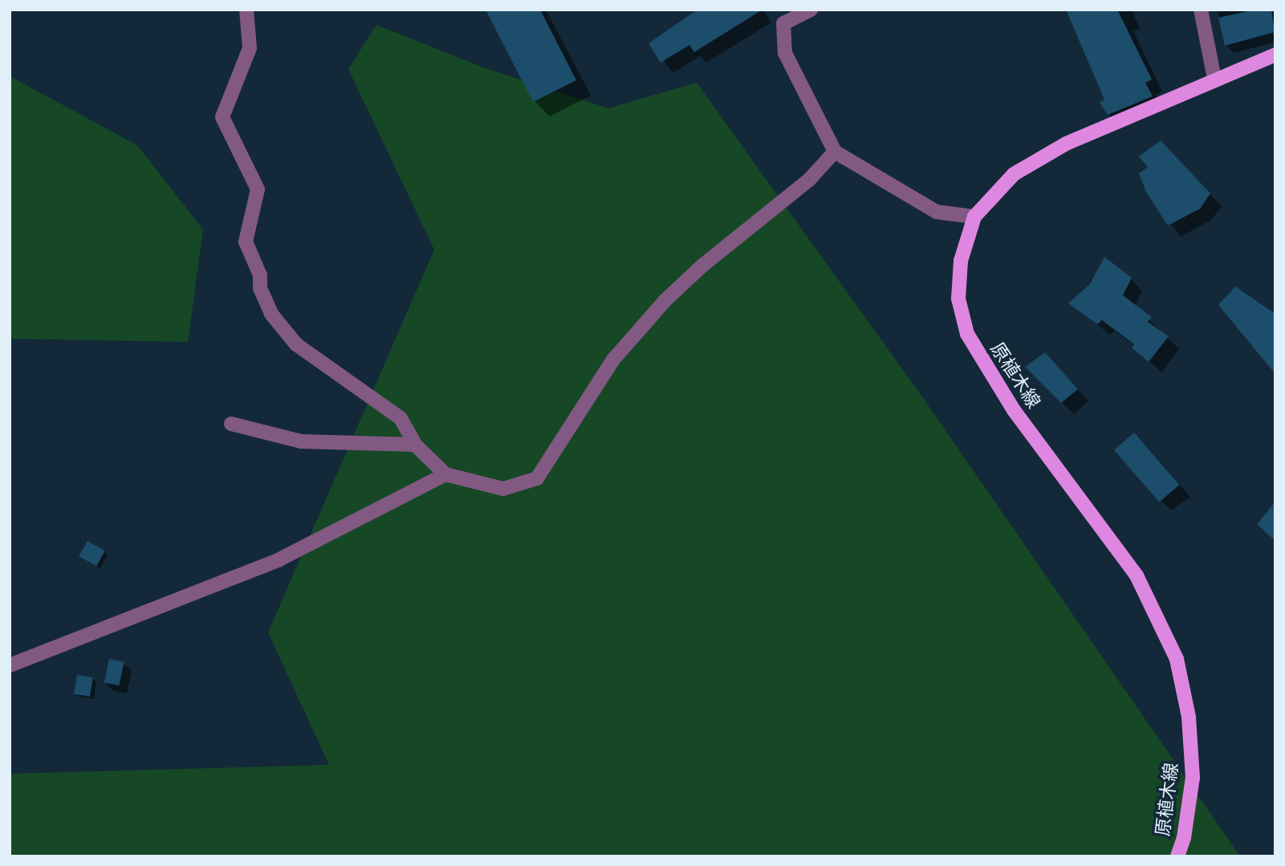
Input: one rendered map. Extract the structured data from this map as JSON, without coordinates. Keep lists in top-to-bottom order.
{
  "streets": {
    "main road": ["原植木線"]
  }
}
